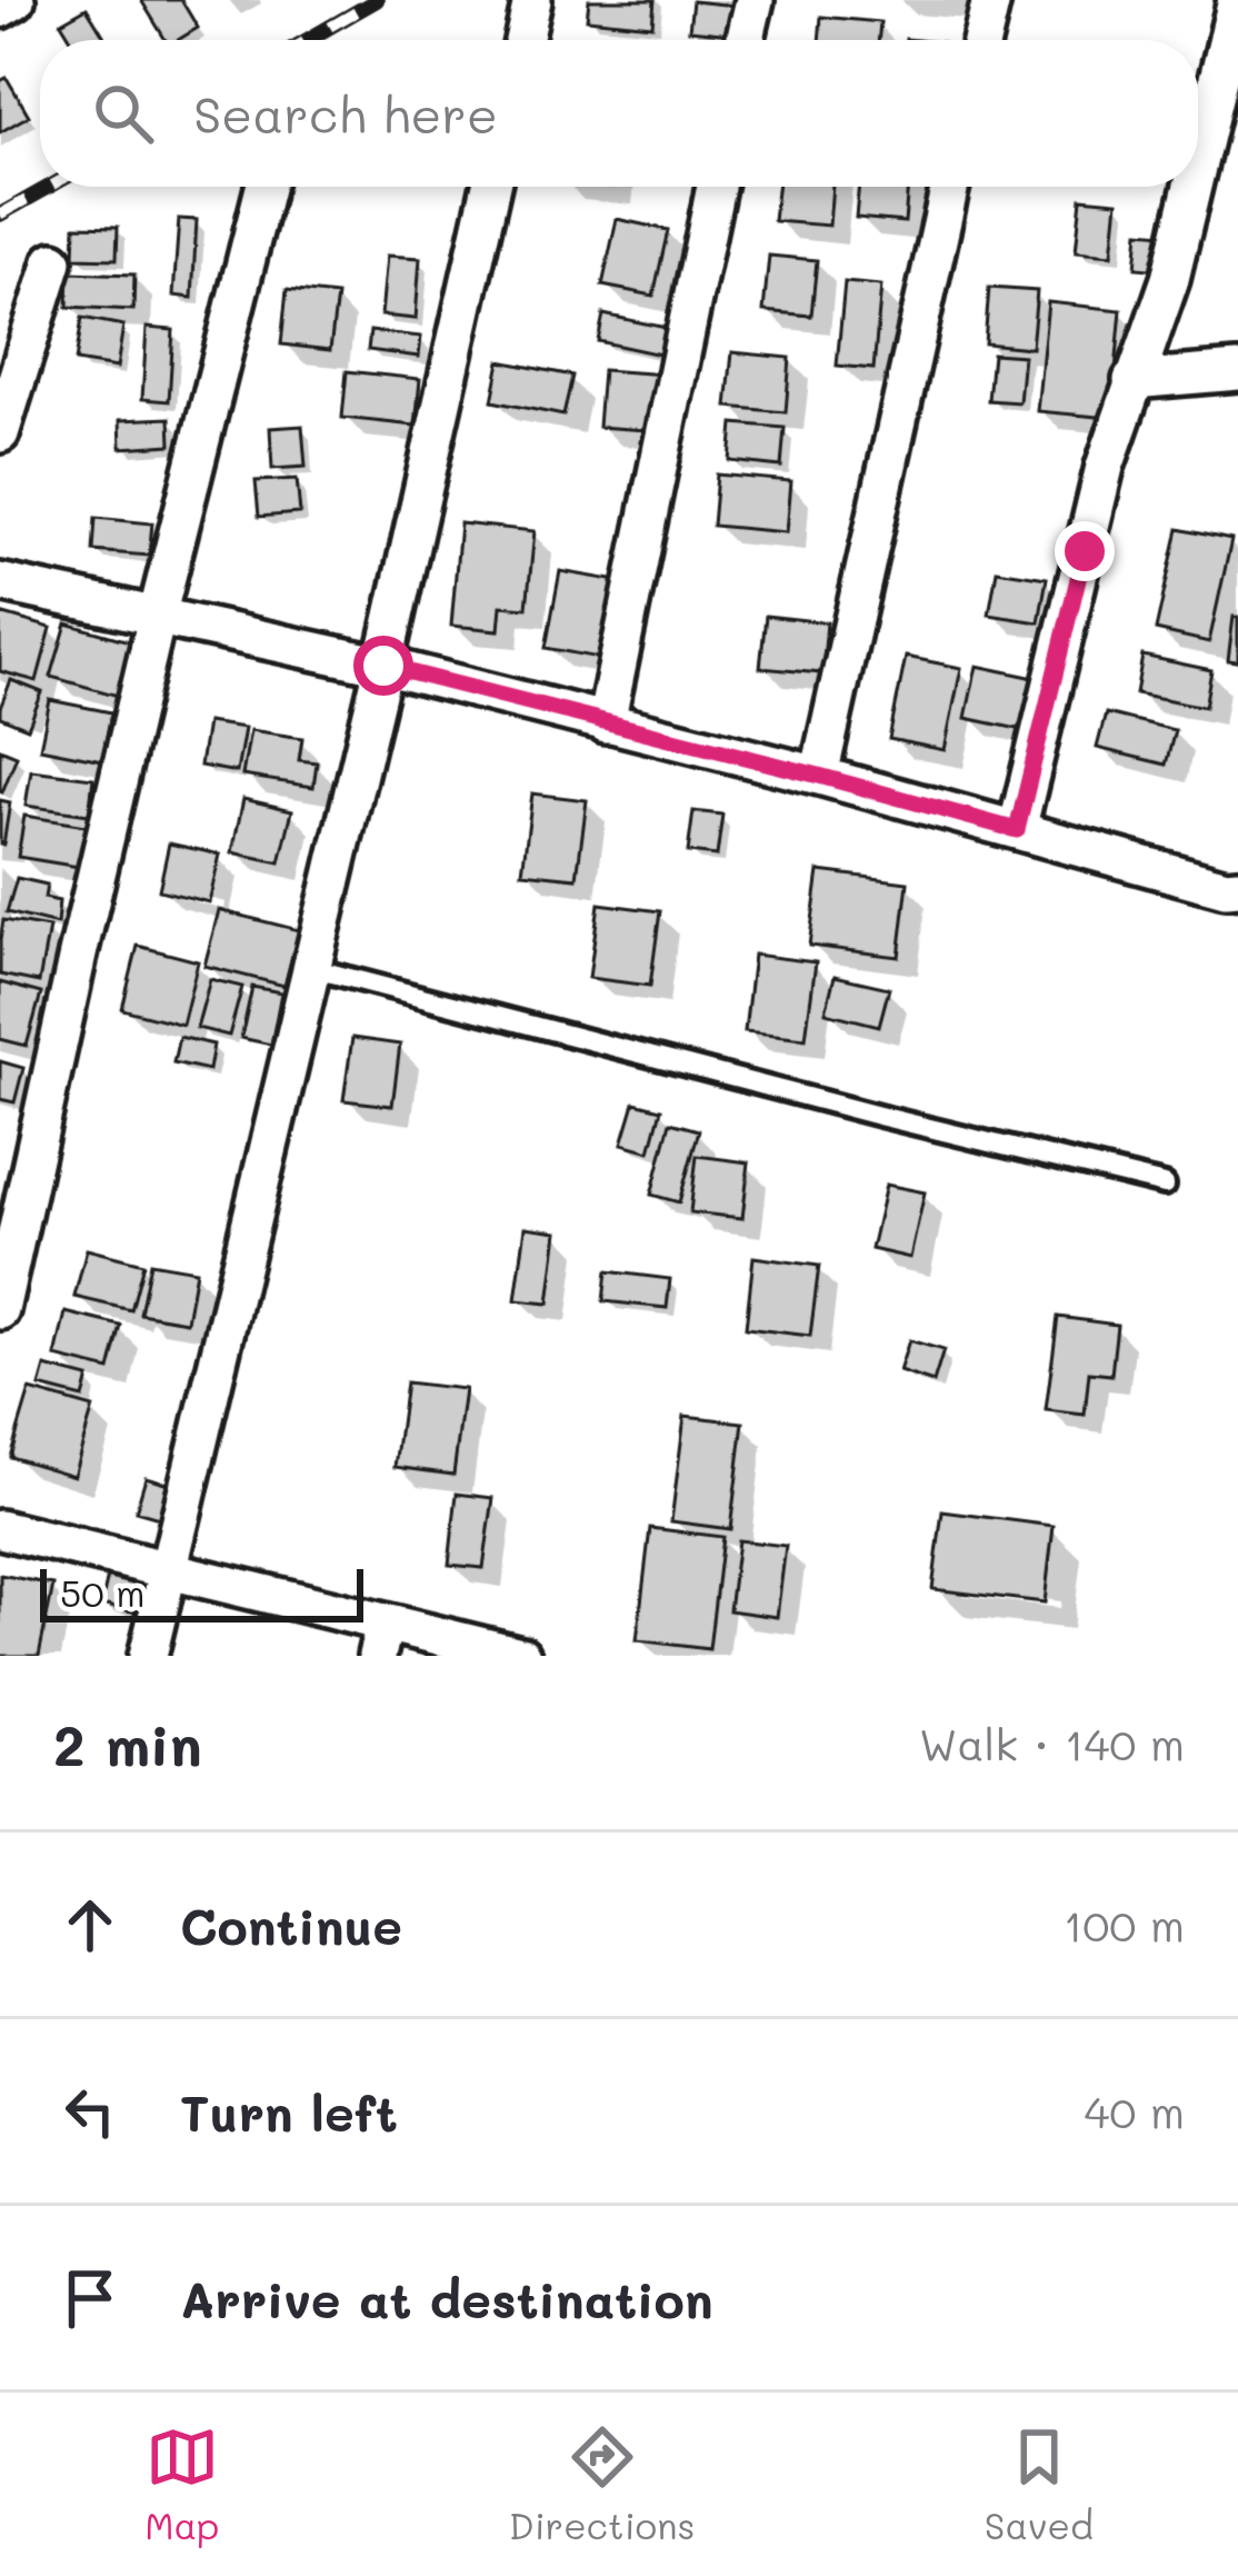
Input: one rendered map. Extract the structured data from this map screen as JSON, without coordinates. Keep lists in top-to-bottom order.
{
  "scale_bar": "50 m",
  "page": {
    "search": "Search here",
    "scale": "50 m",
    "heading": ["2 min", "Walk · 140 m"],
    "list": [
      ["Continue", "100 m"],
      ["Turn left", "40 m"],
      "Arrive at destination"
    ],
    "nav": ["Map", "Directions", "Saved"]
  }
}
